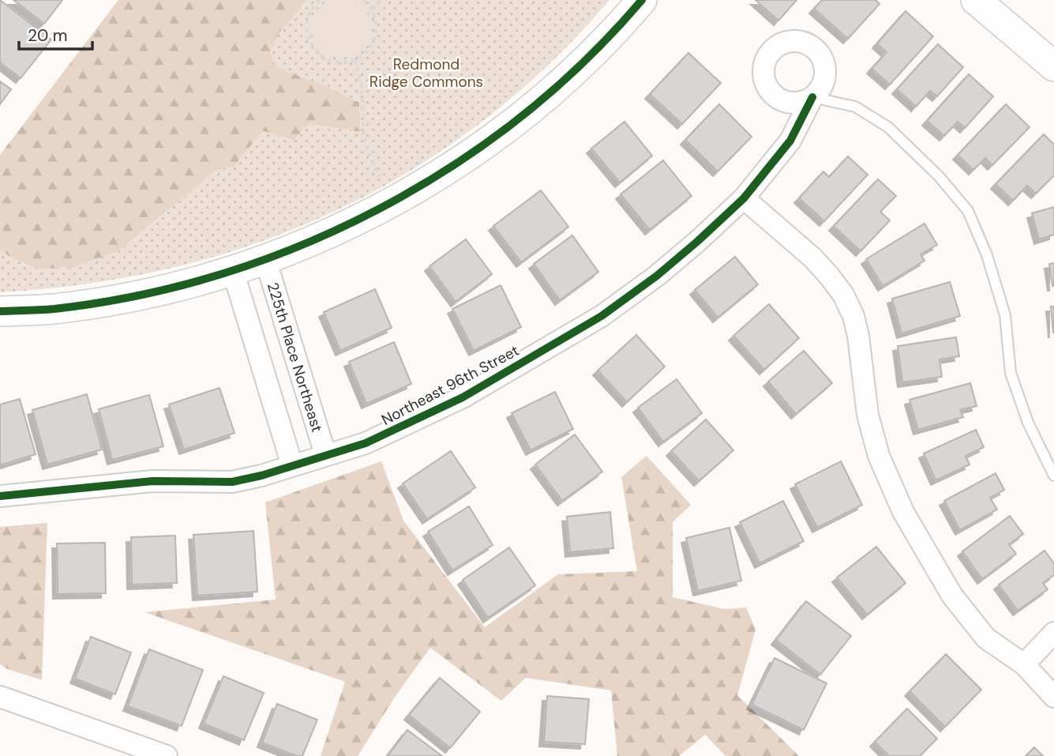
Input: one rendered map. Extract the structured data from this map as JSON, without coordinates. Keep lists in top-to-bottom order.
{
  "streets": {
    "street": ["225th Place Northeast", "Northeast 96th Street"]
  },
  "crossings": [
    ["225th Place Northeast", "Northeast 96th Street"]
  ],
  "parks": ["Redmond Ridge Commons"],
  "scale_bar": "20 m"
}
